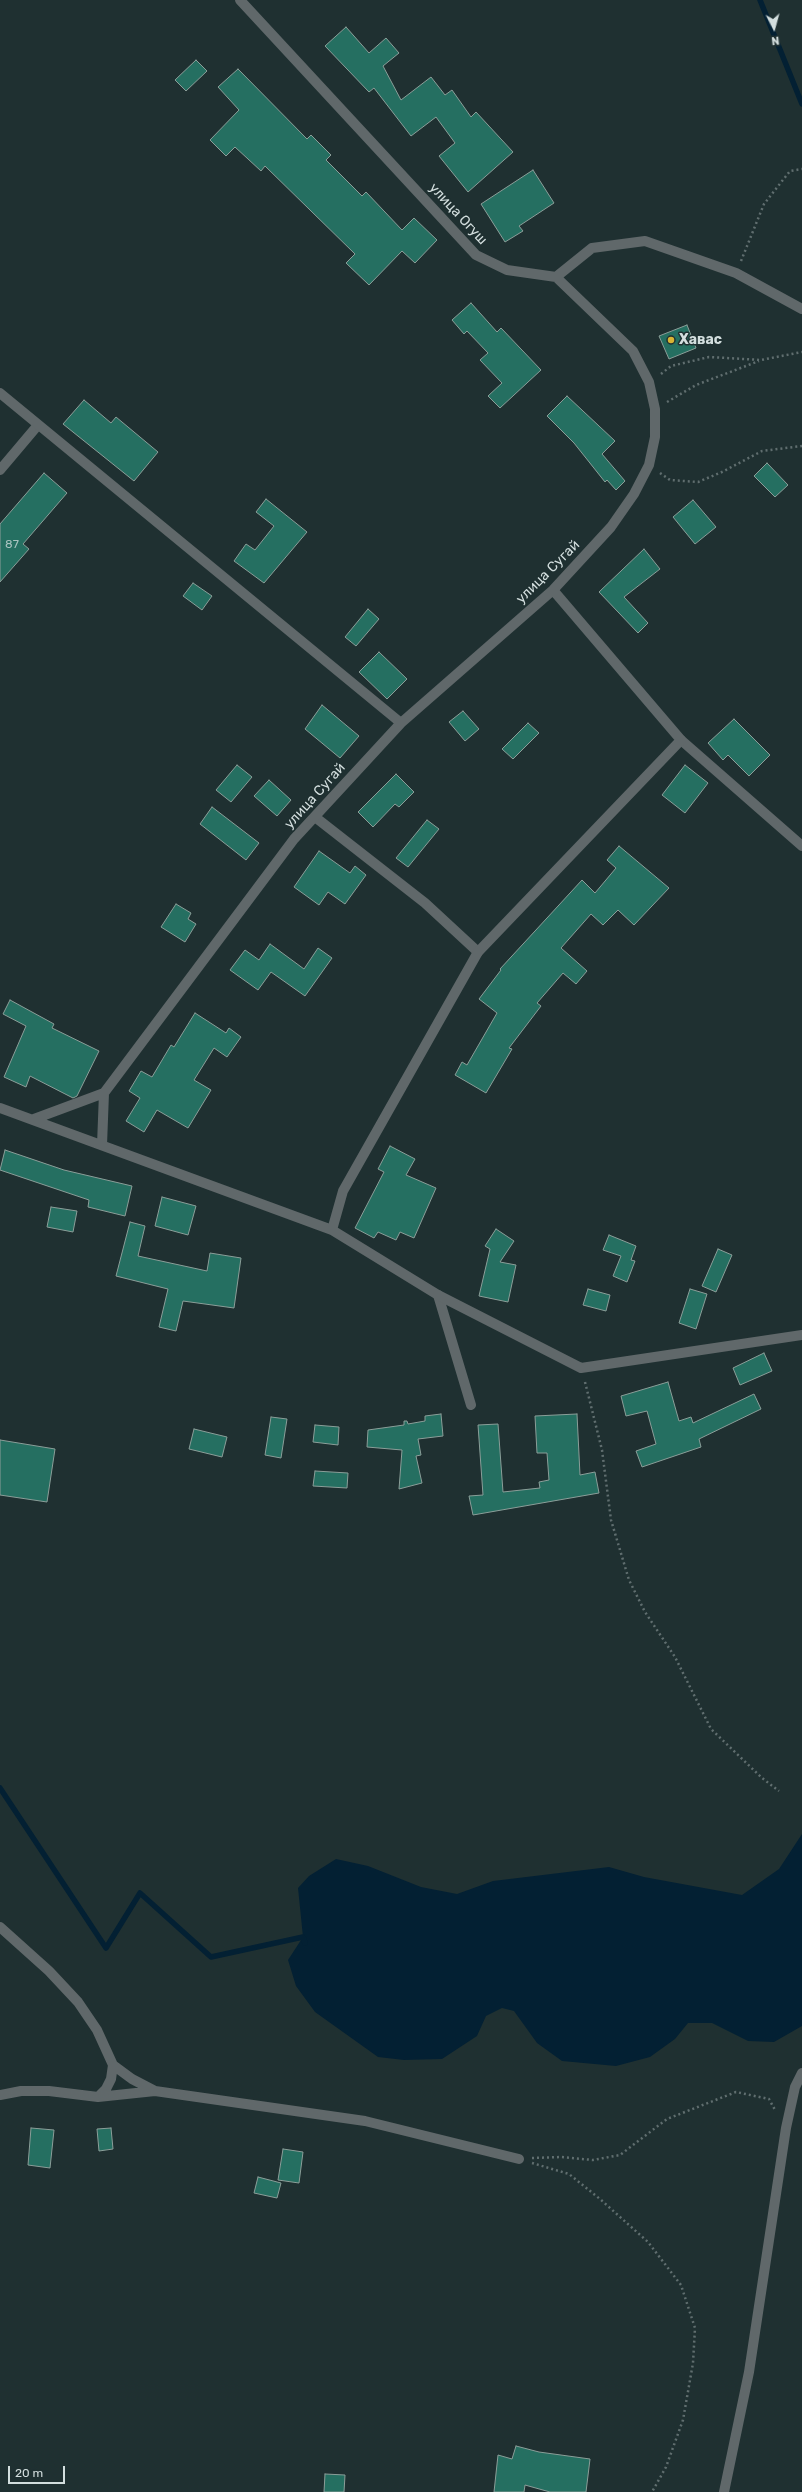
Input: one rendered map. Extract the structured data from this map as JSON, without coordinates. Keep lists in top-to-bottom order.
{
  "streets": {
    "street": ["улица Огуш", "улица Сугай"]
  },
  "places": ["Хавас"],
  "house_numbers": ["87"],
  "scale_bar": "20 m",
  "north": "bottom"
}
